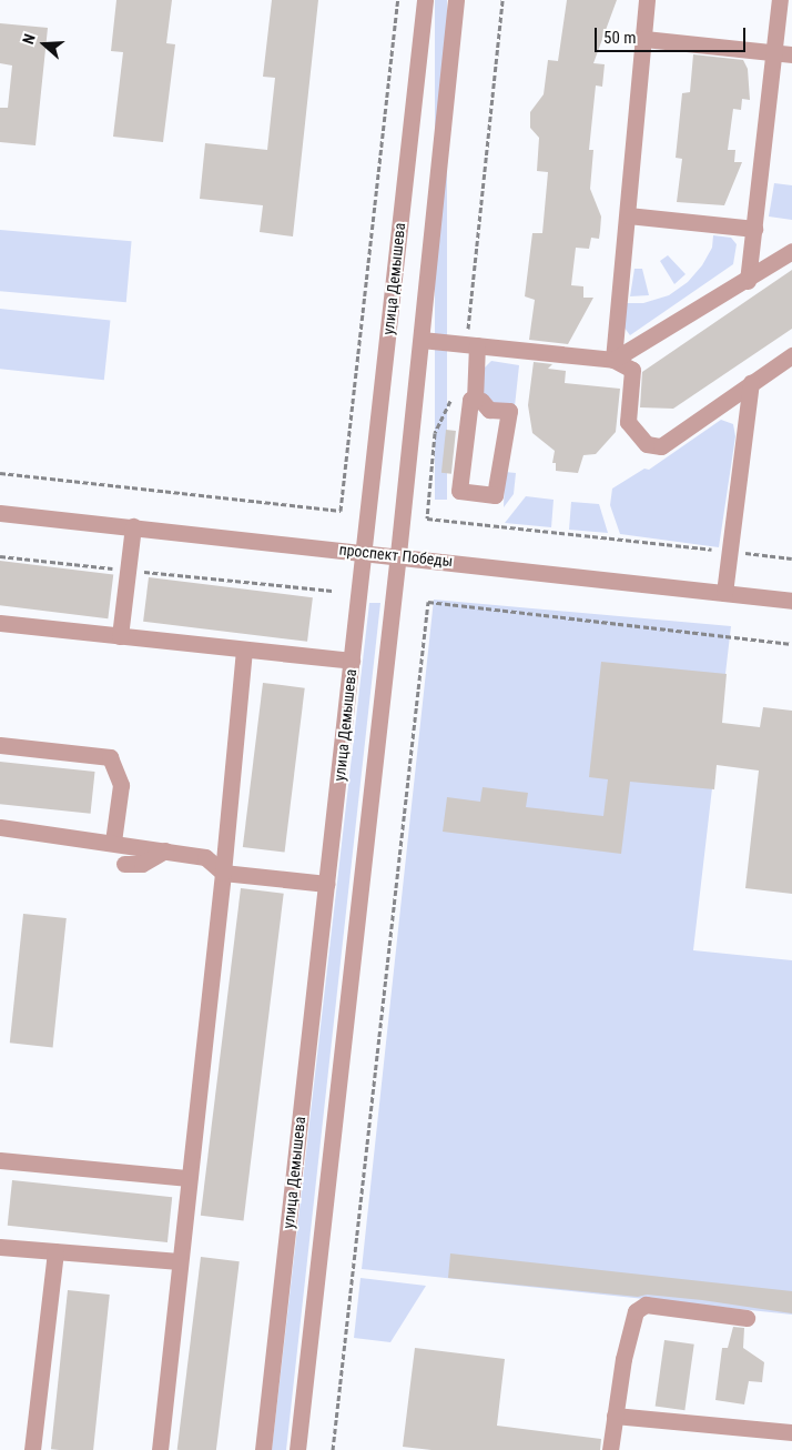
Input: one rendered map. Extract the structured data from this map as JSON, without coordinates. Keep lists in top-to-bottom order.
{
  "streets": {
    "street": ["улица Демышева", "проспект Победы"]
  },
  "crossings": [
    ["улица Демышева", "проспект Победы"]
  ],
  "scale_bar": "50 m",
  "north": "left"
}
